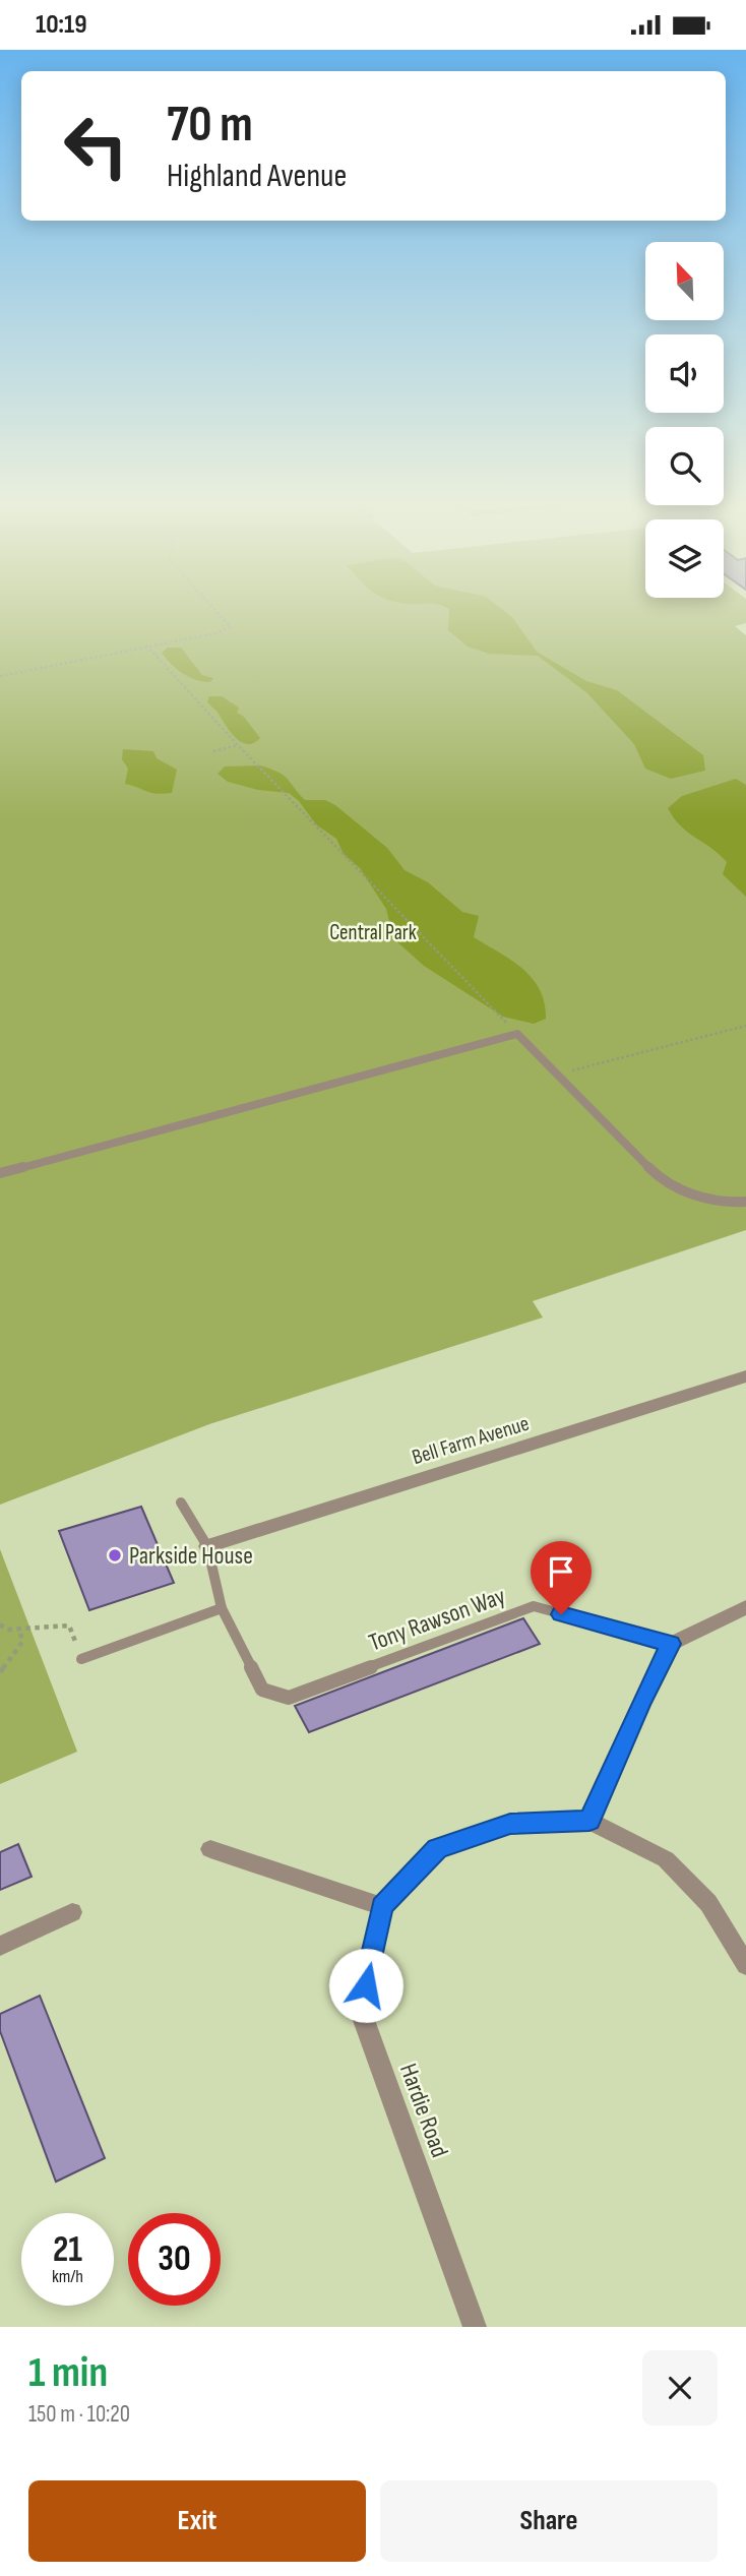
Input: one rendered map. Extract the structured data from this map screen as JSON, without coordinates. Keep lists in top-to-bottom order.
{
  "streets": {
    "street": ["Bell Farm Avenue", "Hardie Road"],
    "lane": ["Tony Rawson Way"]
  },
  "parks": ["Central Park"],
  "places": ["Parkside House"],
  "north": "top left",
  "page": {
    "status": "10:19",
    "turn": ["70 m", "Highland Avenue"],
    "speed": "21 km/h",
    "limit": "30",
    "heading": ["1 min", "150 m · 10:20"],
    "buttons": ["Exit", "Share"]
  }
}
